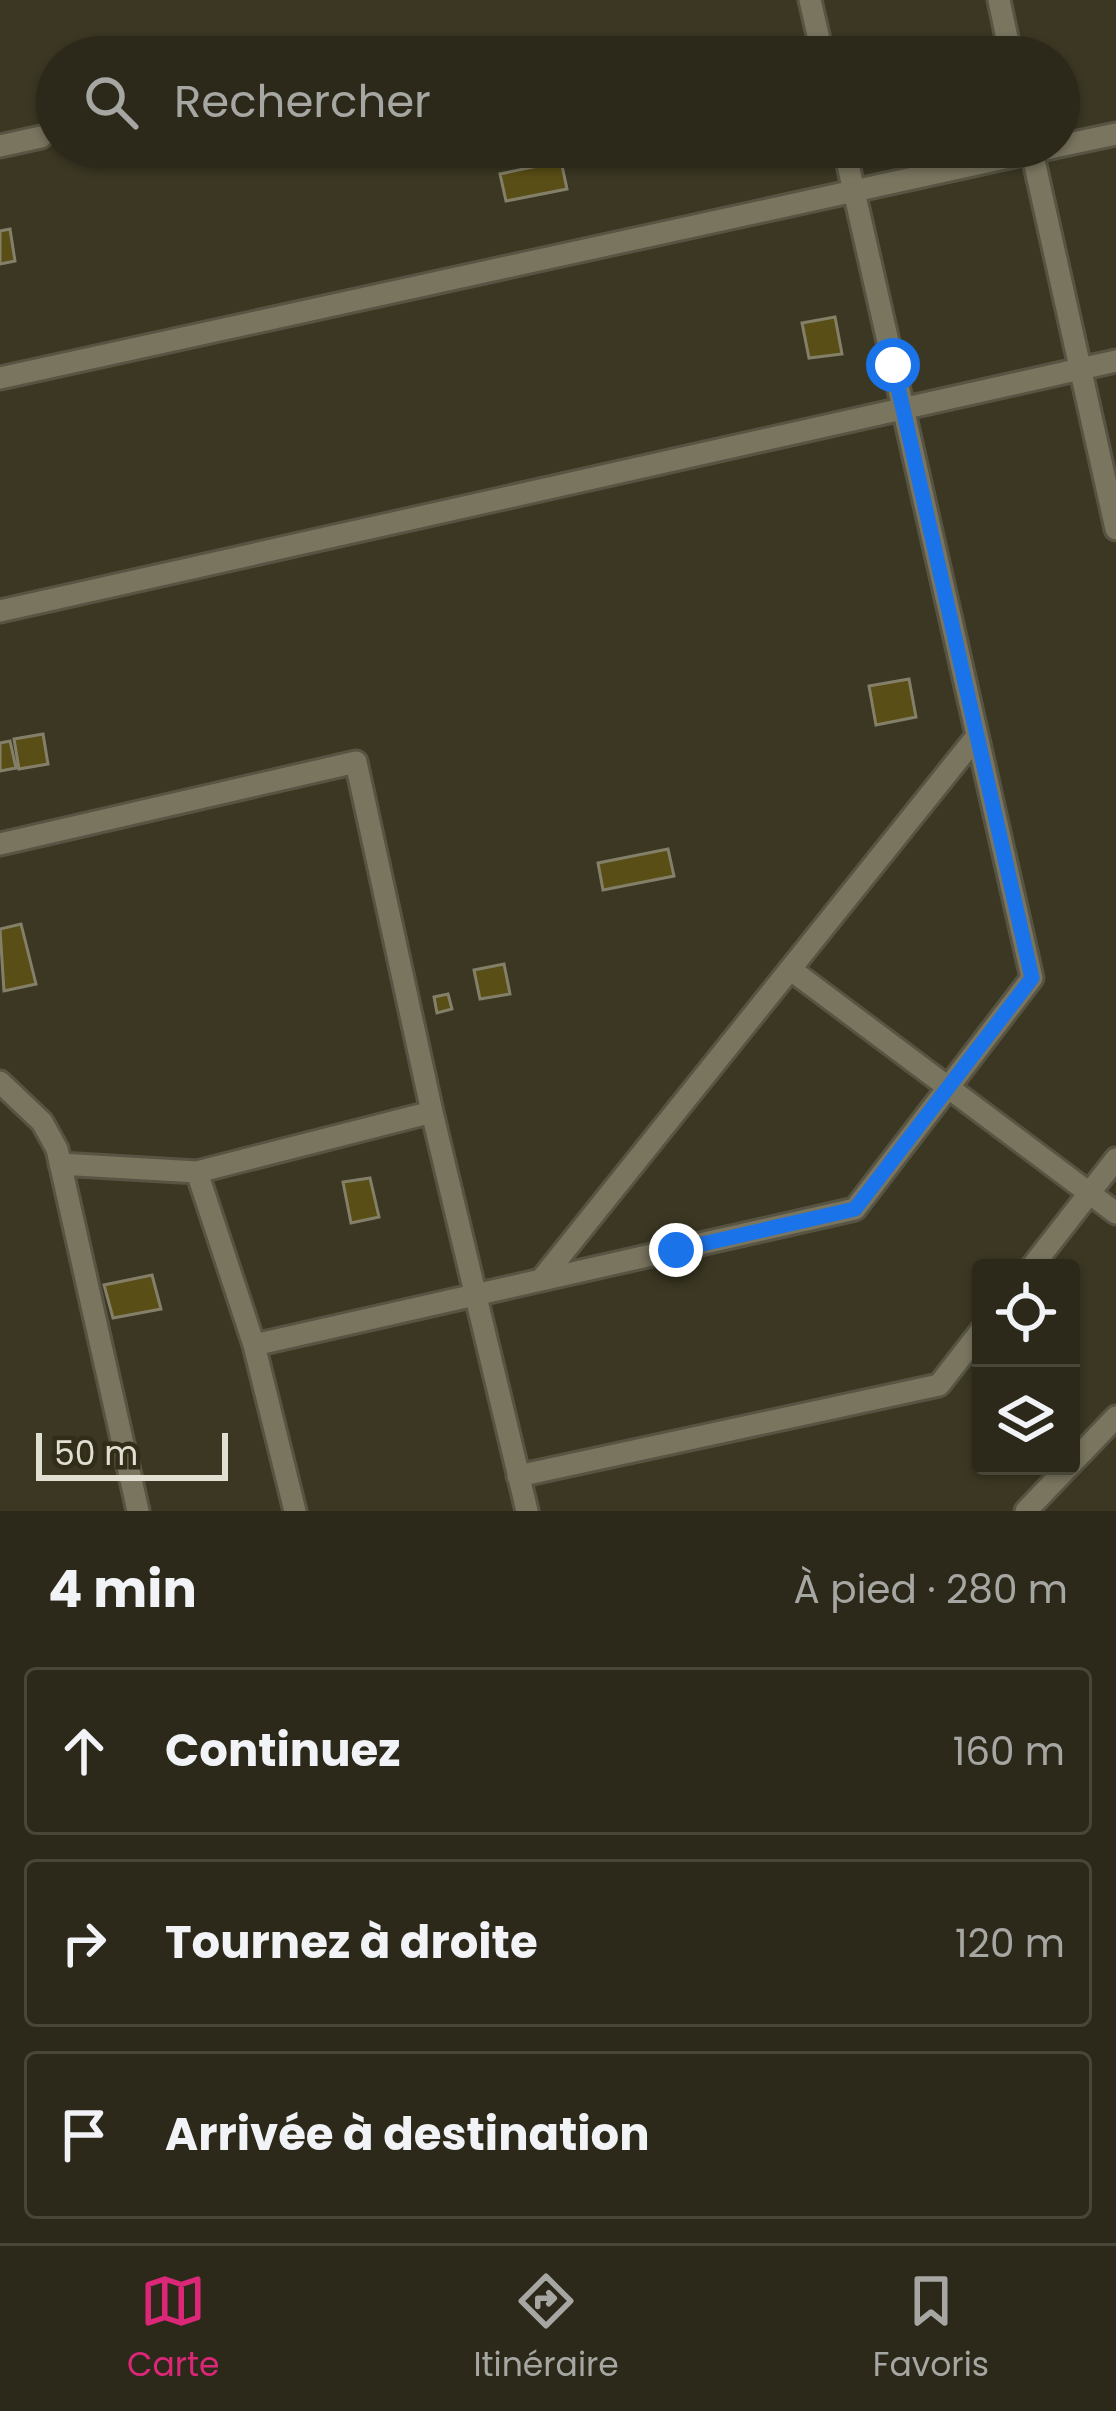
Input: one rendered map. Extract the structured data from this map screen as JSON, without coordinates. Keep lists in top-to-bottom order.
{
  "scale_bar": "50 m",
  "page": {
    "search": "Rechercher",
    "scale": "50 m",
    "heading": ["4 min", "À pied · 280 m"],
    "list": [
      ["Continuez", "160 m"],
      ["Tournez à droite", "120 m"],
      "Arrivée à destination"
    ],
    "nav": ["Carte", "Itinéraire", "Favoris"]
  }
}
